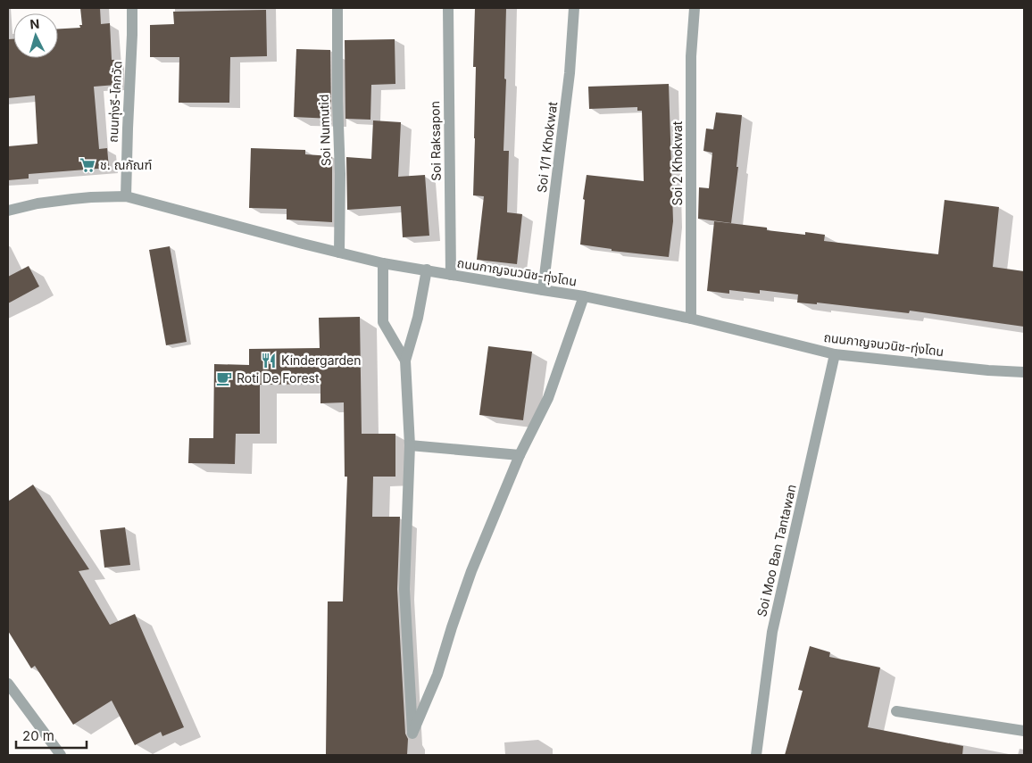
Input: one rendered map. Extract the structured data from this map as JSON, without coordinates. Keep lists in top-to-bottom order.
{
  "streets": {
    "street": [
      "ถนนทุ่งรี-โคกวัด",
      "Soi Numutid",
      "Soi Raksapon",
      "Soi 1/1 Khokwat",
      "Soi 2 Khokwat",
      "ถนนกาญจนวนิช-ทุ่งโดน",
      "Soi Moo Ban Tantawan"
    ]
  },
  "crossings": [
    ["ถนนทุ่งรี-โคกวัด", "ถนนกาญจนวนิช-ทุ่งโดน"],
    ["Soi Numutid", "ถนนกาญจนวนิช-ทุ่งโดน"],
    ["Soi Raksapon", "ถนนกาญจนวนิช-ทุ่งโดน"],
    ["Soi 1/1 Khokwat", "ถนนกาญจนวนิช-ทุ่งโดน"],
    ["Soi 2 Khokwat", "ถนนกาญจนวนิช-ทุ่งโดน"],
    ["ถนนกาญจนวนิช-ทุ่งโดน", "Soi Moo Ban Tantawan"]
  ],
  "places": {
    "supermarket": ["ช. ณกัณฑ์"],
    "restaurant": ["Kindergarden"],
    "cafe": ["Roti De Forest"]
  },
  "scale_bar": "20 m",
  "north": "top"
}
